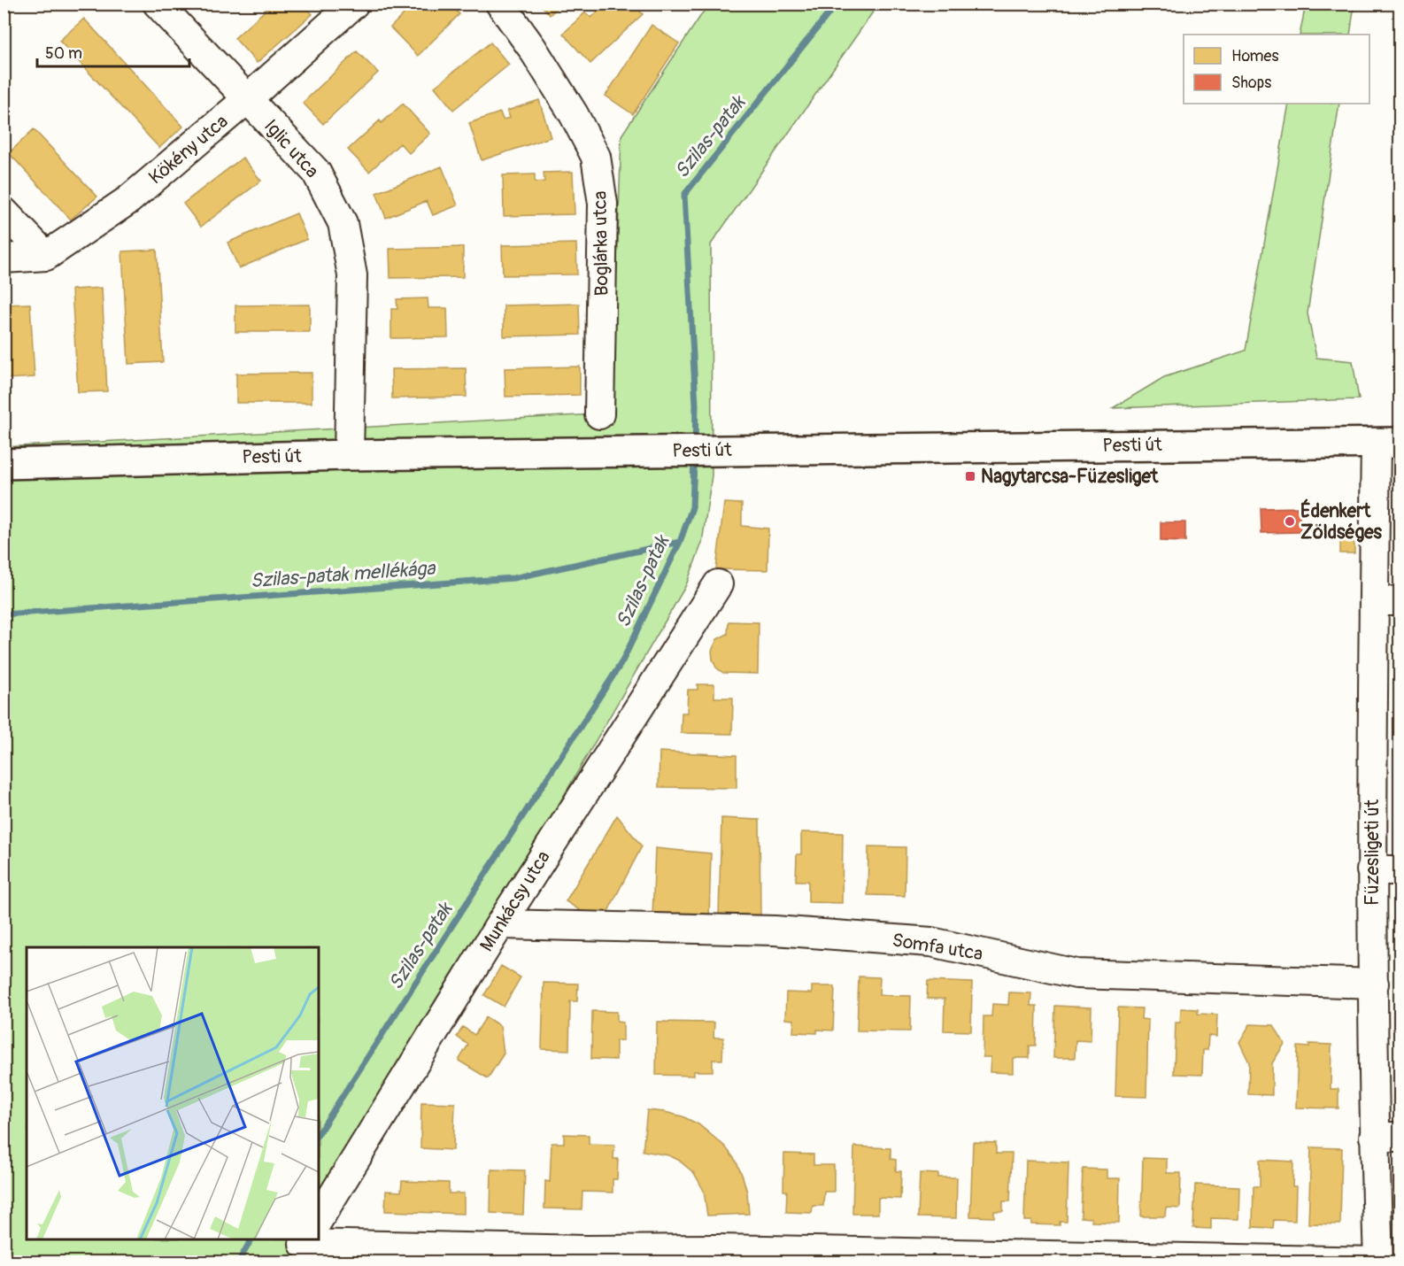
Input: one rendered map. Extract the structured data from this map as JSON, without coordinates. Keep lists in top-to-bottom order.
{
  "streets": {
    "main road": ["Pesti út"],
    "street": [
      "Iglic utca",
      "Kökény utca",
      "Boglárka utca",
      "Füzesligeti út",
      "Munkácsy utca",
      "Somfa utca"
    ]
  },
  "crossings": [
    ["Iglic utca", "Kökény utca"],
    ["Iglic utca", "Pesti út"],
    ["Pesti út", "Füzesligeti út"],
    ["Füzesligeti út", "Somfa utca"],
    ["Munkácsy utca", "Somfa utca"]
  ],
  "water": ["Szilas-patak", "Szilas-patak mellékága"],
  "places": {
    "transit": ["Nagytarcsa-Füzesliget"],
    "other": ["Édenkert Zöldséges"]
  },
  "legend": ["Homes", "Shops"],
  "scale_bar": "50 m"
}
